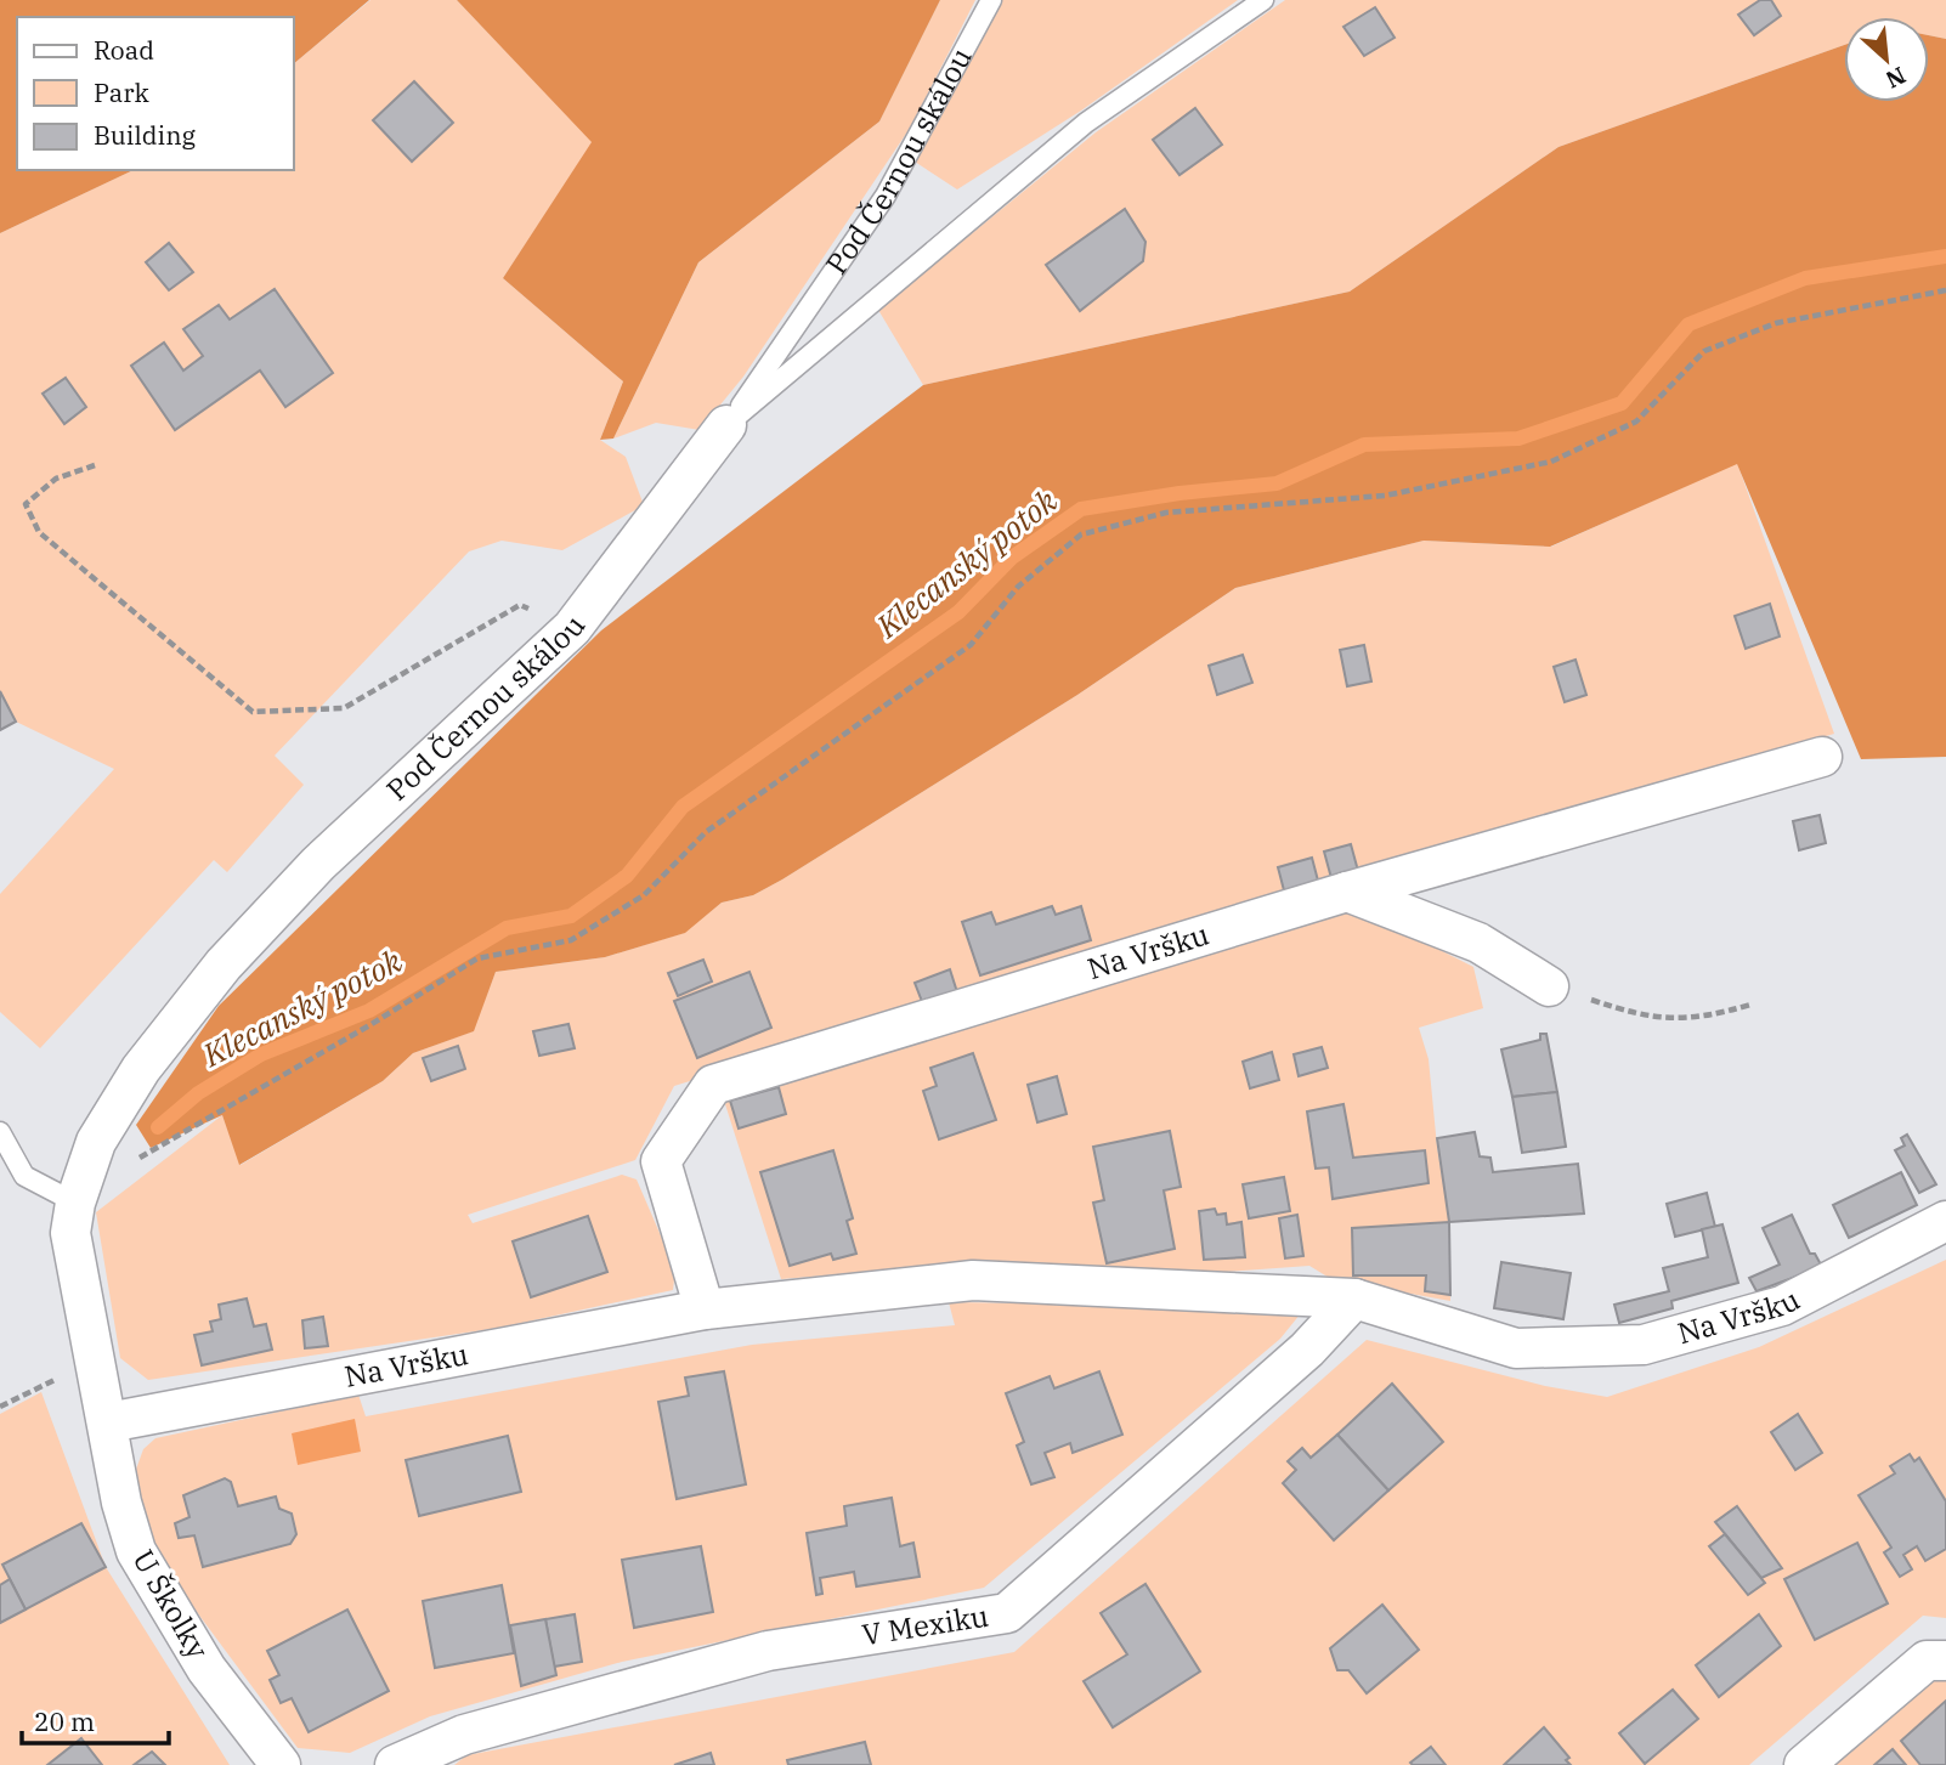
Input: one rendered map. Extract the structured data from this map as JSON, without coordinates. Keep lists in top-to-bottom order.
{
  "streets": {
    "street": [
      "Pod Černou skálou",
      "Na Vršku",
      "U Školky",
      "V Mexiku"
    ]
  },
  "crossings": [
    ["Pod Černou skálou", "Na Vršku"],
    ["Pod Černou skálou", "U Školky"],
    ["Na Vršku", "U Školky"],
    ["Na Vršku", "V Mexiku"]
  ],
  "water": ["Klecanský potok"],
  "legend": ["Road", "Park", "Building"],
  "scale_bar": "20 m",
  "north": "bottom right"
}
